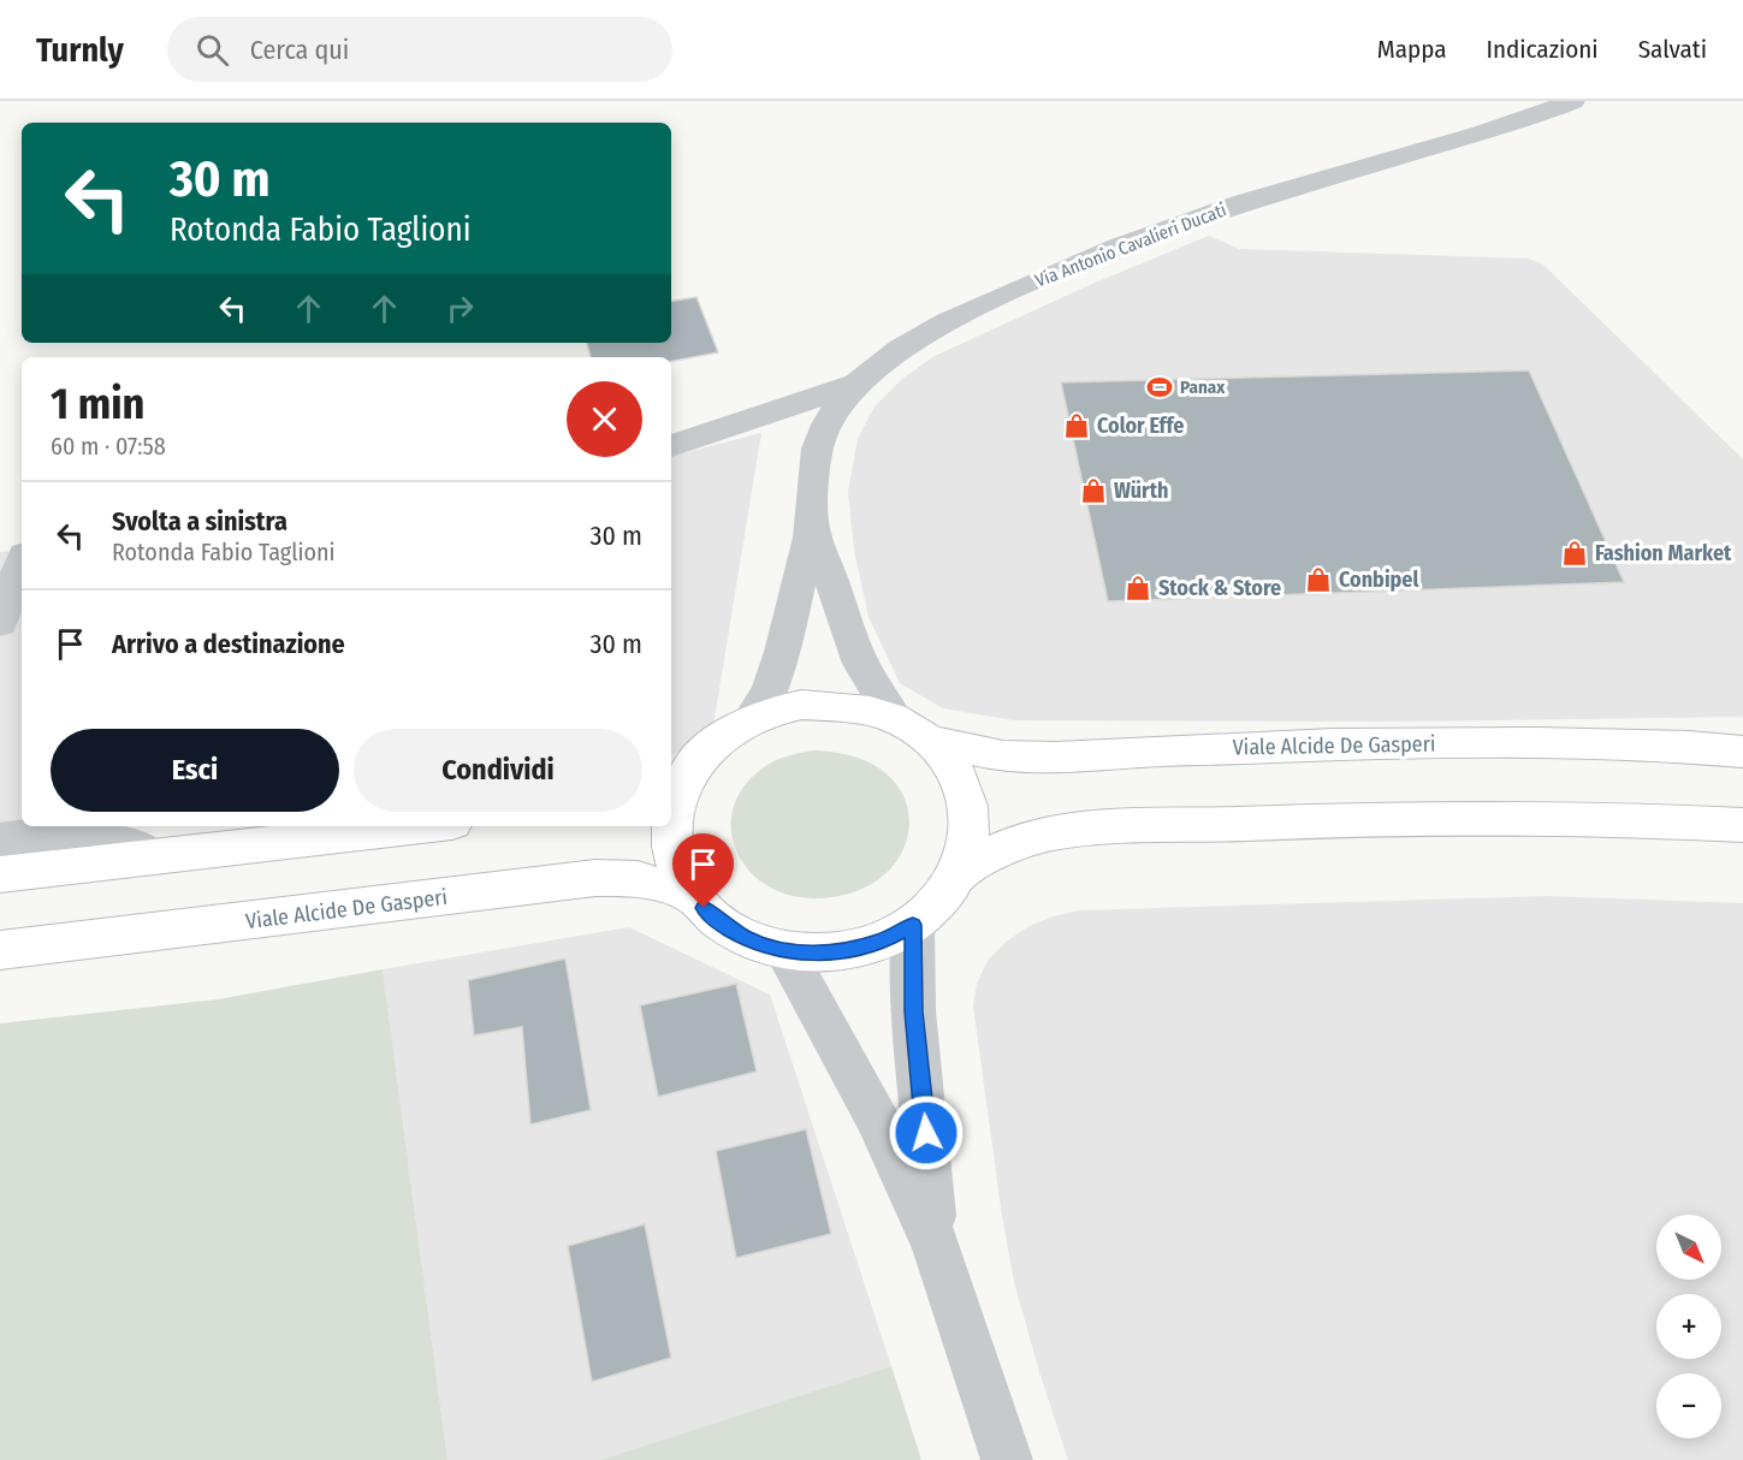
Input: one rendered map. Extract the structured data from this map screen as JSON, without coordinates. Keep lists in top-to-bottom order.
{
  "streets": {
    "main road": ["Viale Alcide De Gasperi"],
    "street": ["Via Antonio Cavalieri Ducati"]
  },
  "crossings": [
    ["Via Antonio Cavalieri Ducati", "Viale Alcide De Gasperi"]
  ],
  "places": {
    "sports": ["Panax"],
    "shop": [
      "Color Effe",
      "Würth",
      "Fashion Market",
      "Conbipel",
      "Stock & Store"
    ]
  },
  "north": "bottom right",
  "page": {
    "header": "Turnly",
    "search": "Cerca qui",
    "nav": ["Mappa", "Indicazioni", "Salvati"],
    "turn": ["30 m", "Rotonda Fabio Taglioni"],
    "heading": ["1 min", "60 m · 07:58"],
    "list": [
      {
        "name": "Svolta a sinistra",
        "note": "Rotonda Fabio Taglioni",
        "value": "30 m"
      },
      {
        "name": "Arrivo a destinazione",
        "value": "30 m"
      }
    ],
    "buttons": ["Esci", "Condividi"],
    "map_buttons": ["+", "−"]
  }
}
